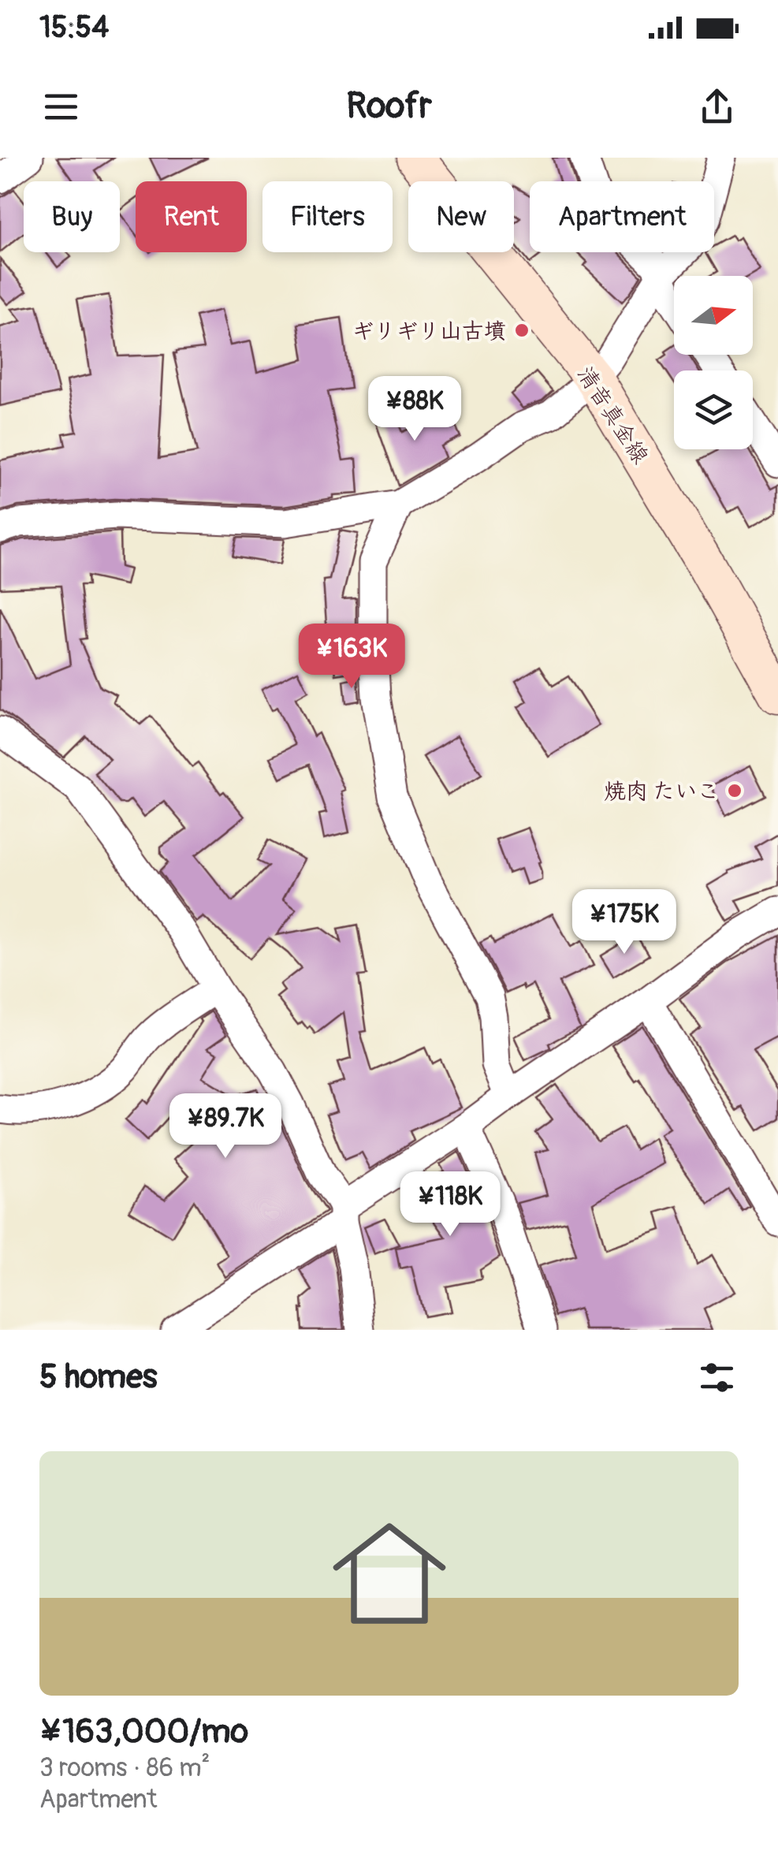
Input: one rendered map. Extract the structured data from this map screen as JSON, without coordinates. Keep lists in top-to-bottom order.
{
  "streets": {
    "main road": ["清音真金線"]
  },
  "places": ["ギリギリ山古墳", "焼肉 たいこ"],
  "north": "right",
  "page": {
    "status": "15:54",
    "header": "Roofr",
    "chip": [
      "Buy",
      "Rent",
      "Filters",
      "New",
      "Apartment"
    ],
    "price": [
      "¥88K",
      "¥163K",
      "¥175K",
      "¥89.7K",
      "¥118K"
    ],
    "heading": "5 homes",
    "list": [
      {
        "name": "¥163,000/mo",
        "note": "3 rooms · 86 m² · Apartment"
      }
    ]
  }
}
